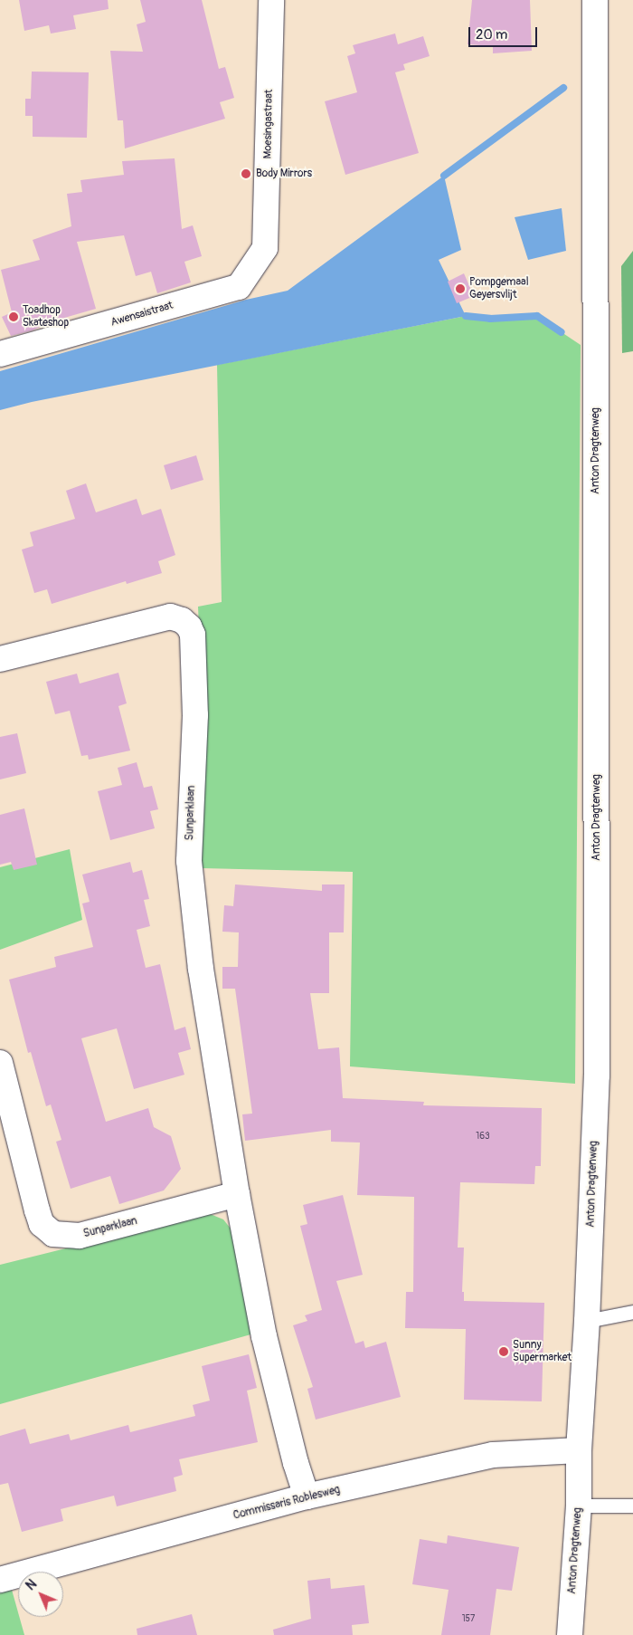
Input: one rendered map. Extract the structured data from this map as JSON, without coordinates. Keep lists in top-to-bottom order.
{
  "streets": {
    "street": [
      "Moesingastraat",
      "Awensaistraat",
      "Anton Dragtenweg",
      "Sunparklaan",
      "Commissaris Roblesweg"
    ]
  },
  "crossings": [
    ["Moesingastraat", "Awensaistraat"],
    ["Anton Dragtenweg", "Commissaris Roblesweg"],
    ["Sunparklaan", "Commissaris Roblesweg"]
  ],
  "places": [
    "Body Mirrors",
    "Pompgemaal Geyersvlijt",
    "Toadhop Skateshop",
    "Sunny Supermarket"
  ],
  "house_numbers": ["163", "157"],
  "scale_bar": "20 m",
  "north": "top left"
}
